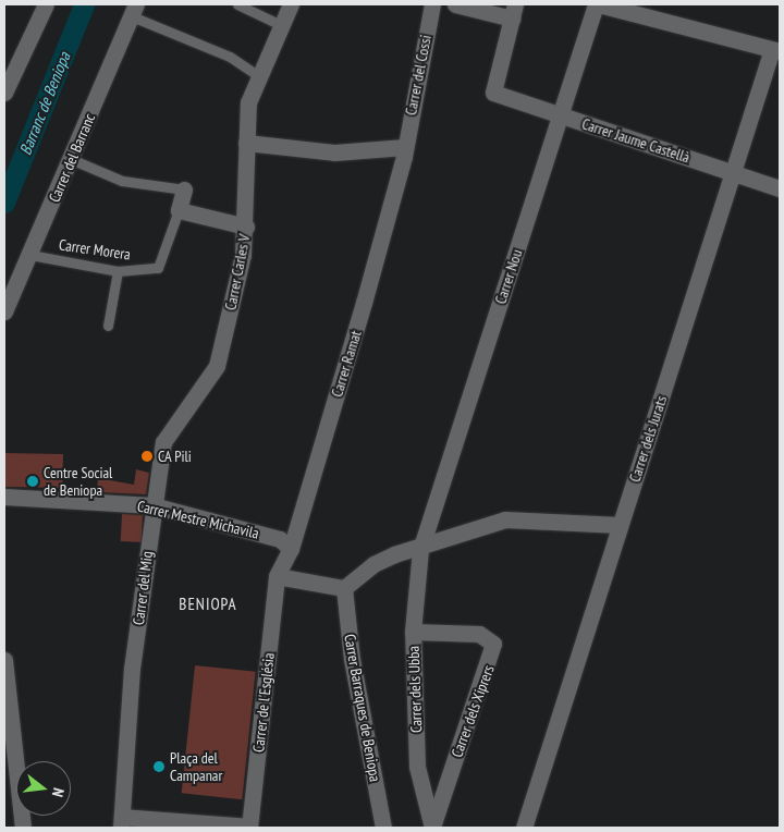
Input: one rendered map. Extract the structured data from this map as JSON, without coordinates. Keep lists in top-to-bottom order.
{
  "streets": {
    "street": [
      "Carrer del Cossi",
      "Carrer Jaume Castellà",
      "Carrer del Barranc",
      "Carrer Carles V",
      "Carrer Nou",
      "Carrer Ramat",
      "Carrer dels Jurats",
      "Carrer Mestre Michavila",
      "Carrer del Mig",
      "Carrer dels Ubba",
      "Carrer de l'Església",
      "Carrer Barraques de Beniopa",
      "Carrer dels Xiprers"
    ],
    "lane": ["Carrer Morera"]
  },
  "crossings": [
    ["Carrer del Cossi", "Carrer Ramat"],
    ["Carrer Jaume Castellà", "Carrer Nou"],
    ["Carrer Jaume Castellà", "Carrer dels Jurats"],
    ["Carrer del Barranc", "Carrer Morera"],
    ["Carrer Carles V", "Carrer del Mig"],
    ["Carrer Nou", "Carrer dels Ubba"],
    ["Carrer Ramat", "Carrer Mestre Michavila"],
    ["Carrer Ramat", "Carrer de l'Església"],
    ["Carrer Mestre Michavila", "Carrer del Mig"],
    ["Carrer dels Ubba", "Carrer dels Xiprers"]
  ],
  "districts": ["BENIOPA"],
  "water": ["Barranc de Beniopa"],
  "places": ["CA Pili", "Centre Social de Beniopa", "Plaça del Campanar"],
  "north": "right"
}
